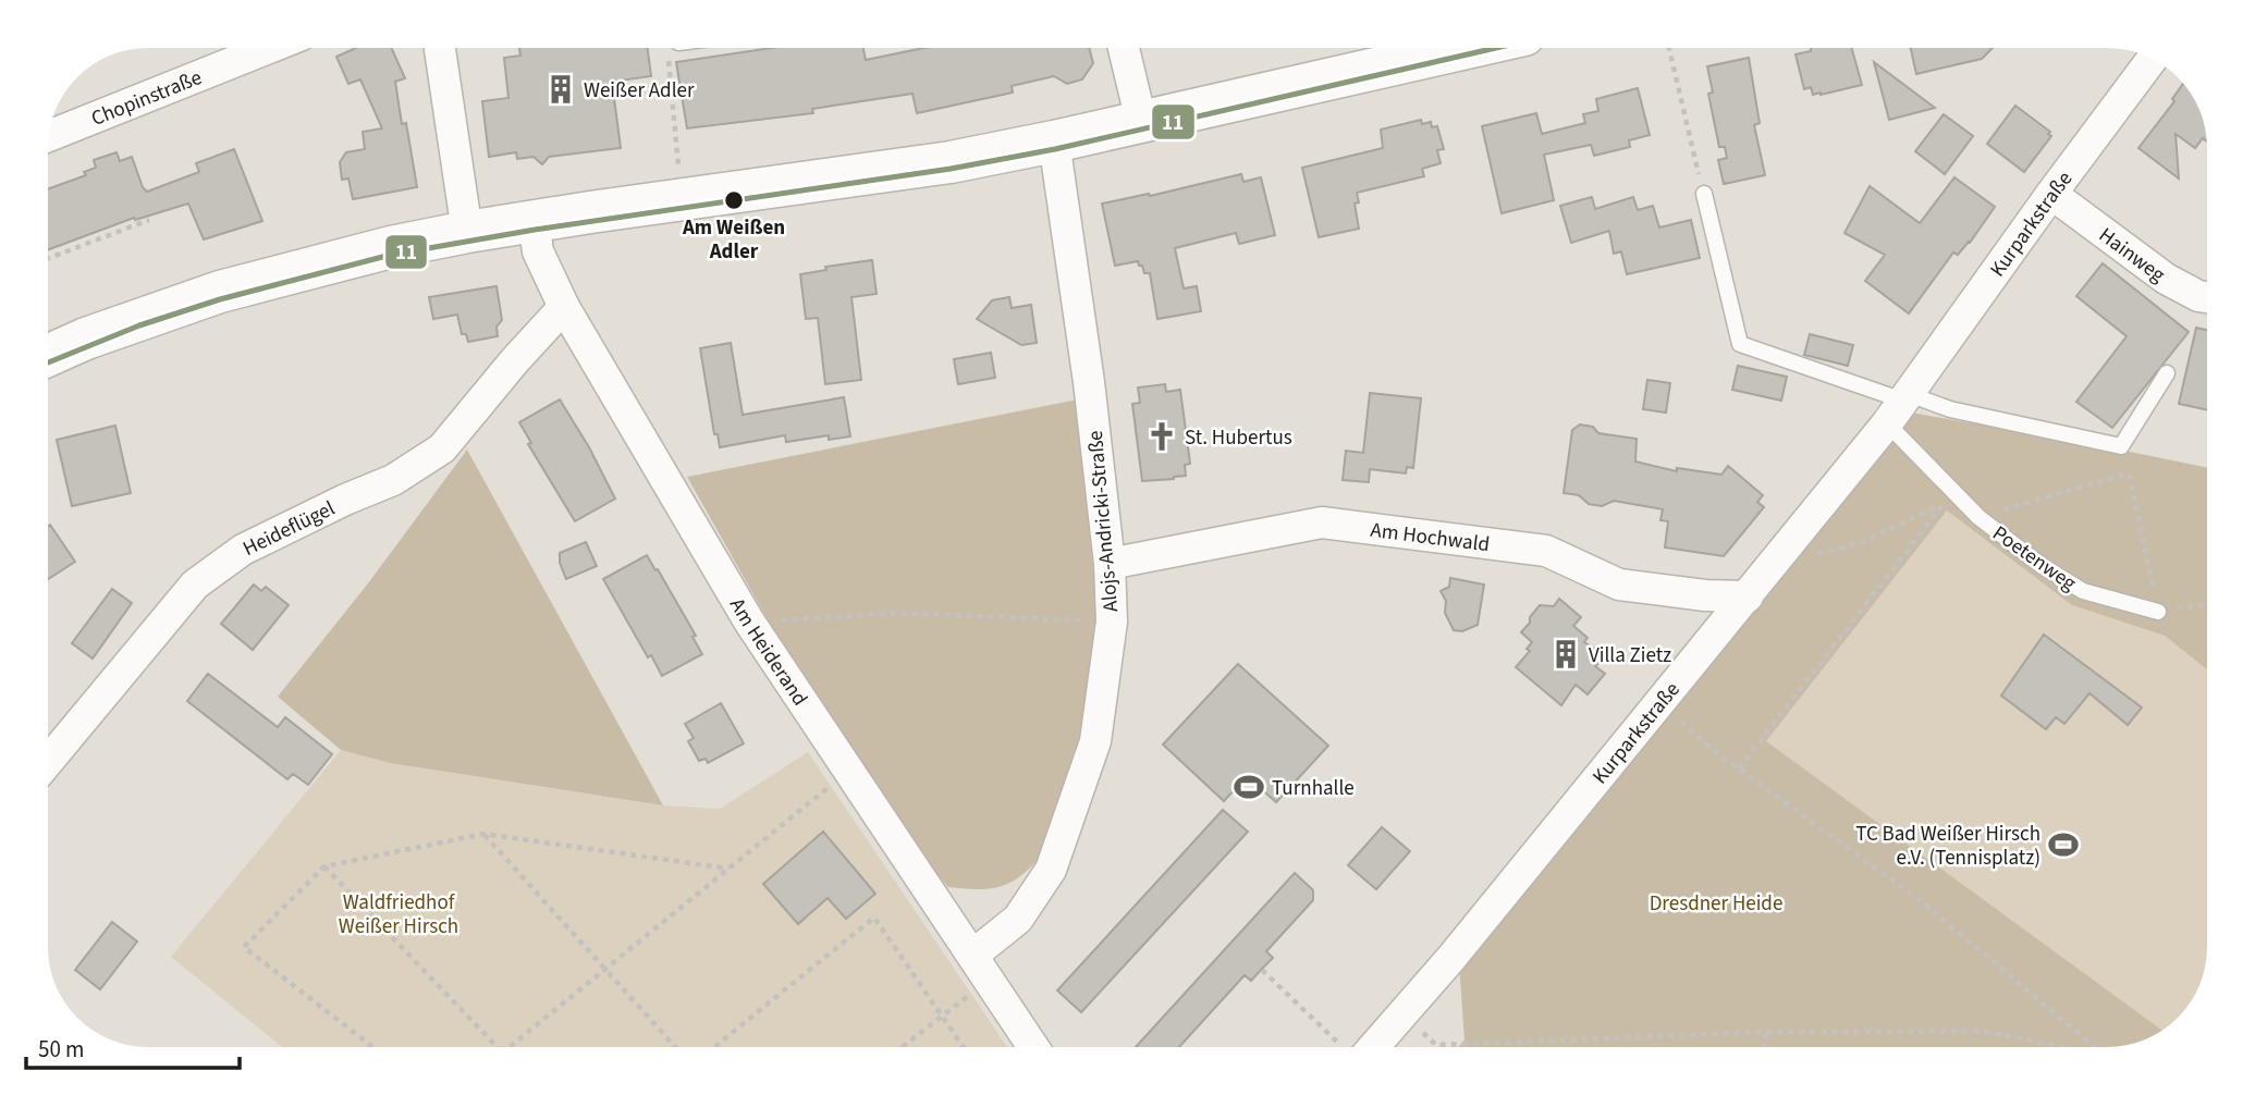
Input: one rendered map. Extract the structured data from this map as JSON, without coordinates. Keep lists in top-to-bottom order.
{
  "streets": {
    "street": [
      "Chopinstraße",
      "Kurparkstraße",
      "Hainweg",
      "Alojs-Andricki-Straße",
      "Heideflügel",
      "Am Hochwald",
      "Am Heiderand"
    ],
    "lane": ["Poetenweg"]
  },
  "crossings": [
    ["Kurparkstraße", "Hainweg"],
    ["Kurparkstraße", "Am Hochwald"],
    ["Kurparkstraße", "Poetenweg"],
    ["Alojs-Andricki-Straße", "Am Hochwald"],
    ["Alojs-Andricki-Straße", "Am Heiderand"],
    ["Heideflügel", "Am Heiderand"]
  ],
  "parks": ["Waldfriedhof Weißer Hirsch", "Dresdner Heide"],
  "places": {
    "building": ["Weißer Adler", "Villa Zietz"],
    "other": ["Am Weißen Adler"],
    "church": ["St. Hubertus"],
    "sports": ["Turnhalle", "TC Bad Weißer Hirsch e.V. (Tennisplatz)"]
  },
  "lines": ["transit line 11"],
  "scale_bar": "50 m"
}
